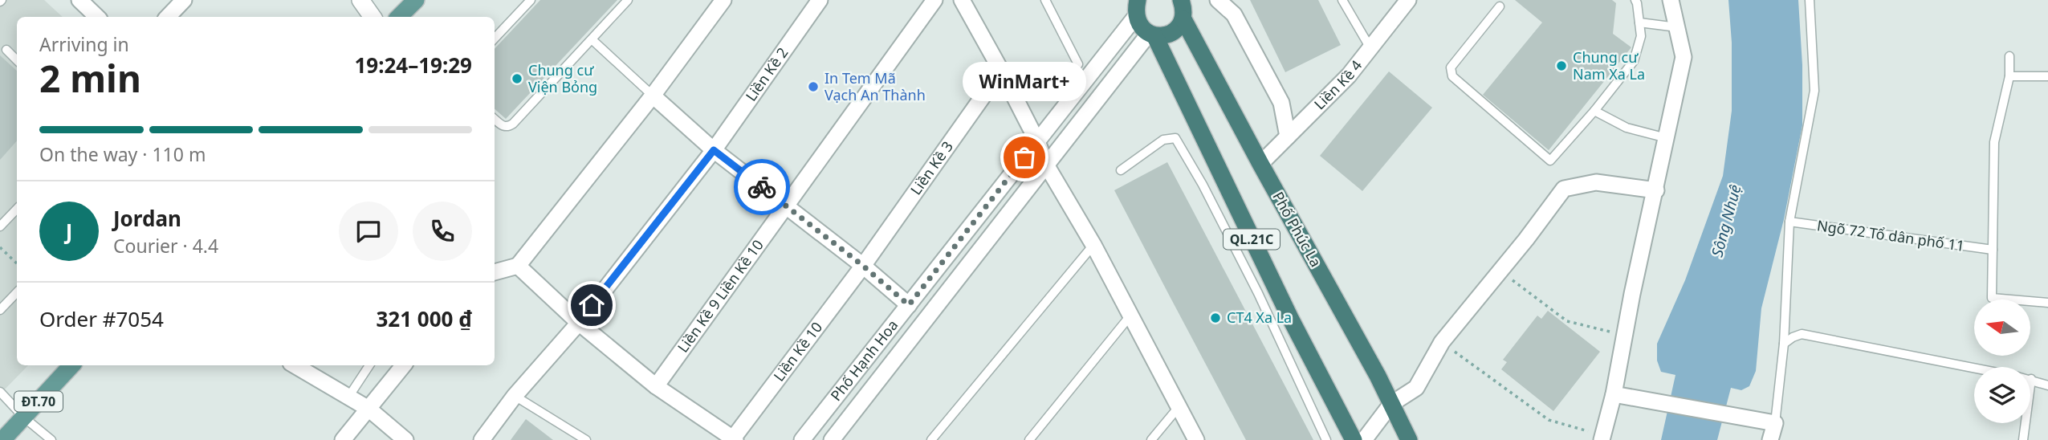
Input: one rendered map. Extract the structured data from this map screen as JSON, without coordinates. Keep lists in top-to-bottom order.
{
  "streets": {
    "highway": ["Phố Phúc La", "QL.21C"],
    "main road": ["ĐT.70"],
    "street": [
      "Liền Kề 2",
      "Liền Kề 4",
      "Liền Kề 3",
      "Liền Kề 9 Liền Kề 10",
      "Liền Kề 10",
      "Phố Hạnh Hoa"
    ],
    "lane": ["Ngõ 72 Tổ dân phố 11"]
  },
  "crossings": [
    ["Liền Kề 4", "Phố Phúc La"],
    ["Liền Kề 3", "Liền Kề 10"],
    ["QL.21C", "Phố Hạnh Hoa"]
  ],
  "water": ["Sông Nhuệ"],
  "places": [
    "Chung cư Nam Xa La",
    "Chung cư Viện Bỏng",
    "In Tem Mã Vạch An Thành",
    "WinMart+",
    "CT4 Xa La"
  ],
  "north": "left",
  "page": {
    "heading": ["2 min", "Arriving in", "19:24–19:29"],
    "panel": [
      "Jordan",
      "Courier · 4.4",
      "Order #7054",
      "321 000 ₫"
    ],
    "bubble": "WinMart+",
    "bar": "On the way · 110 m",
    "round": "J"
  }
}
